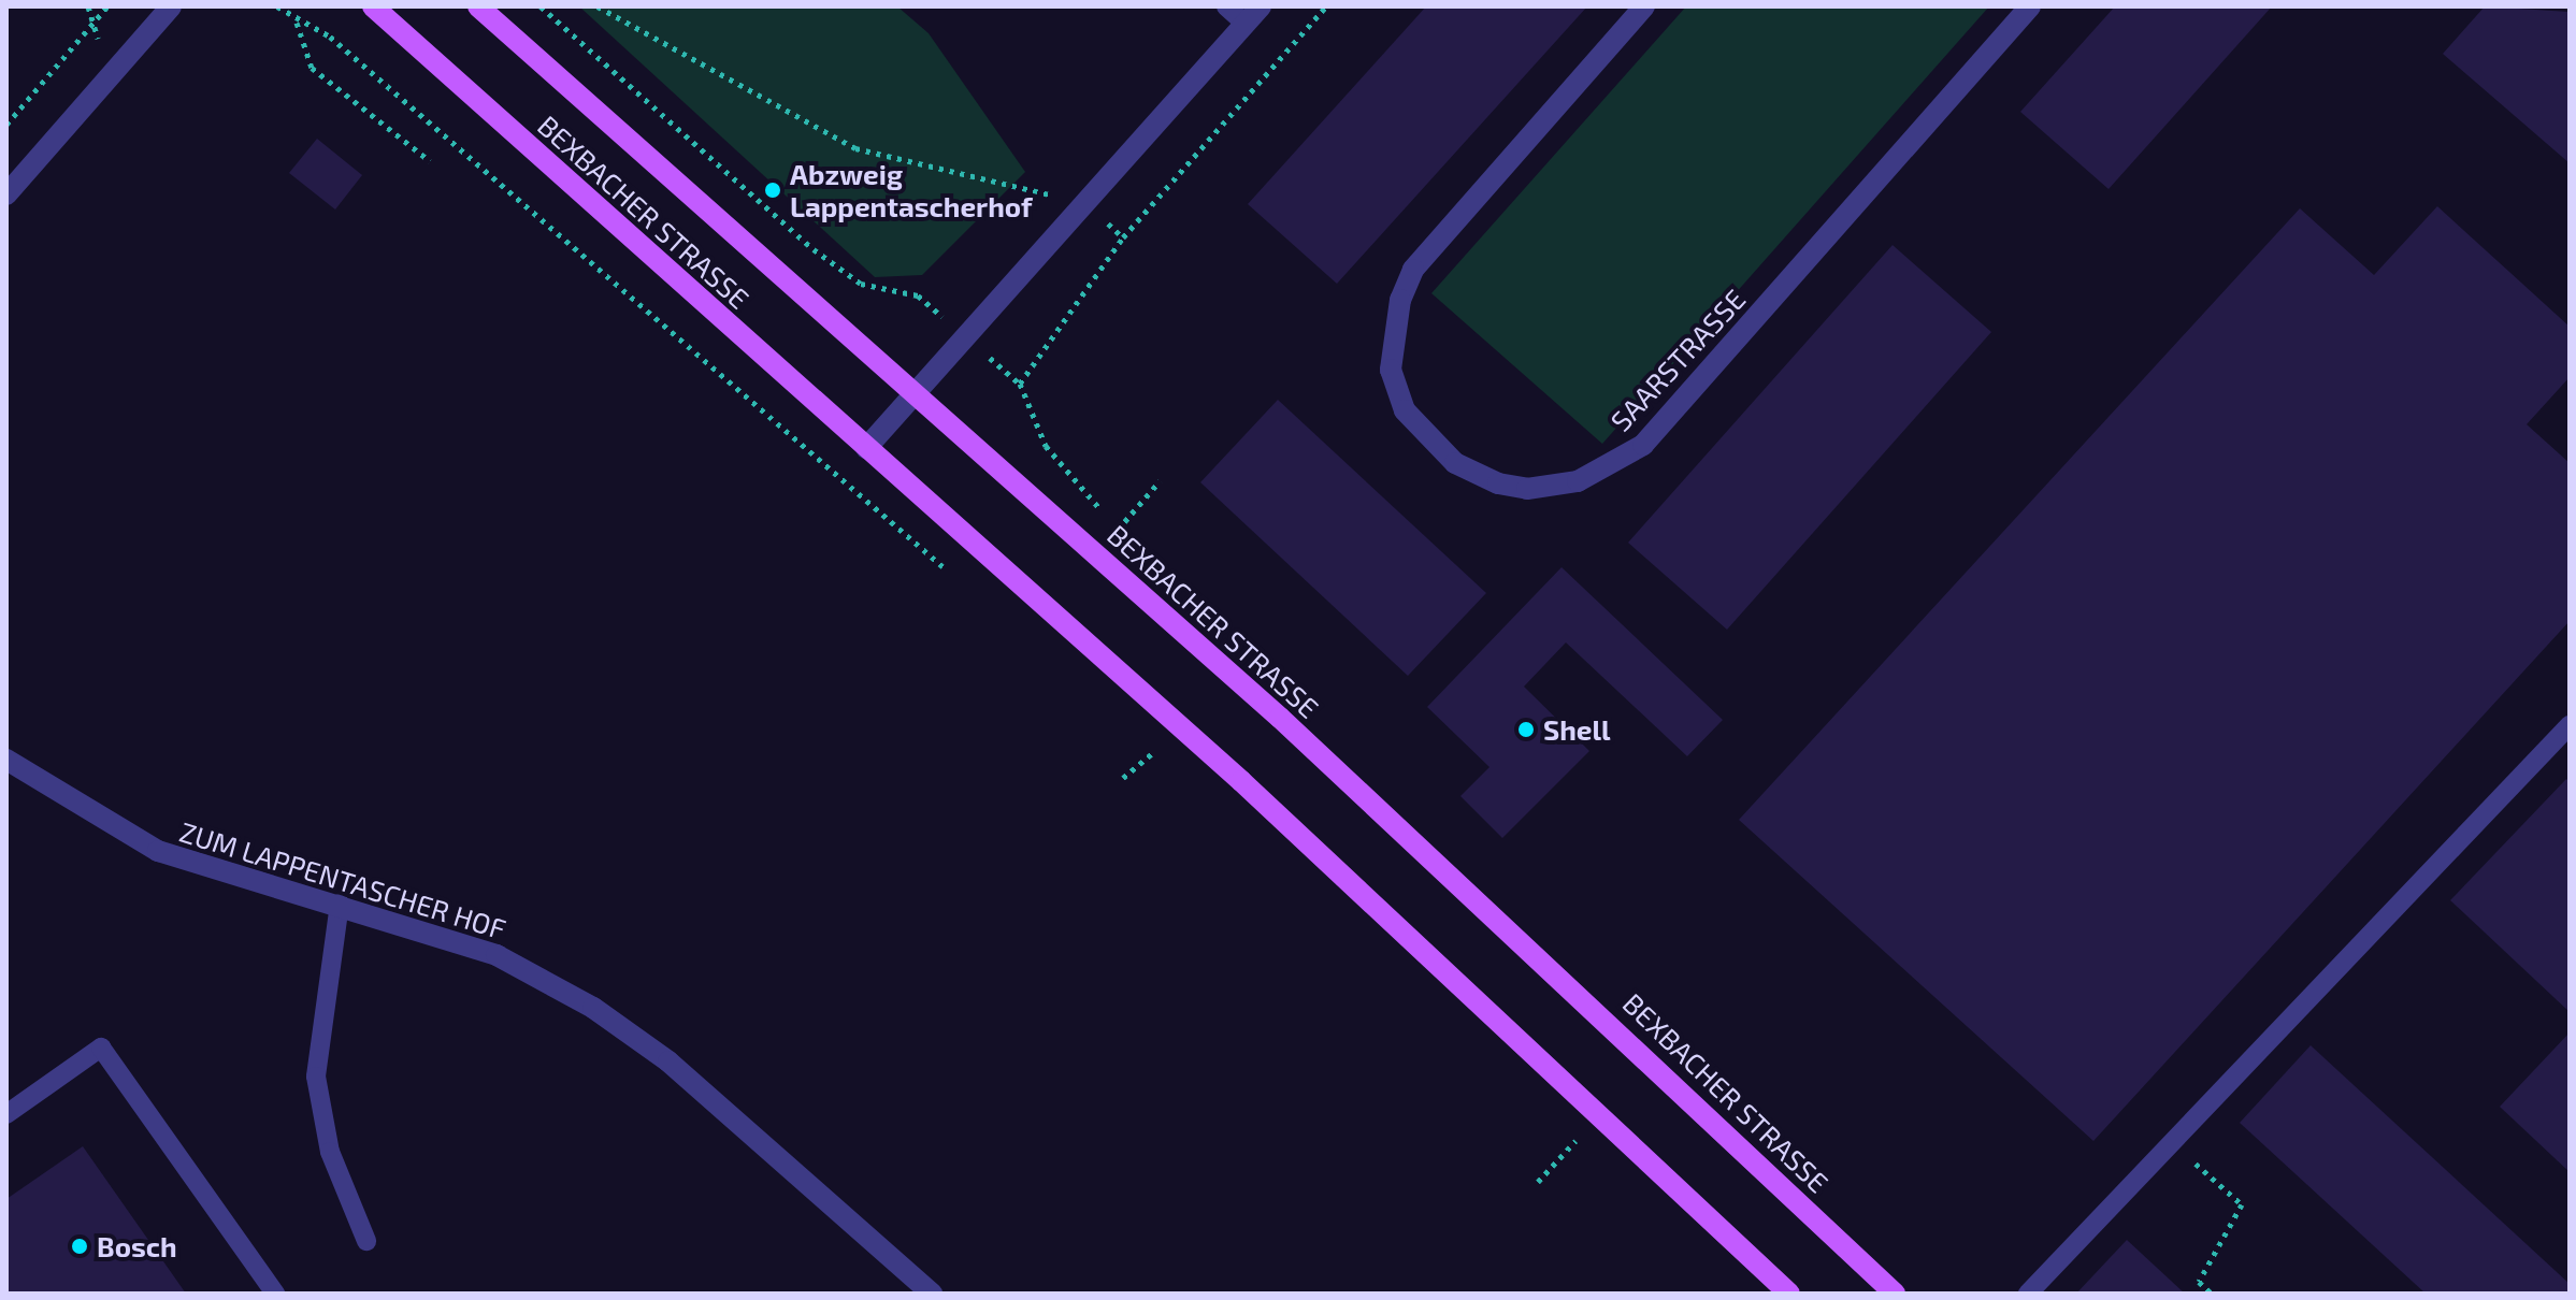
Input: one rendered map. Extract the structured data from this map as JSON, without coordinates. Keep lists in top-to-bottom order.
{
  "streets": {
    "main road": ["BEXBACHER STRASSE"],
    "street": ["SAARSTRASSE", "ZUM LAPPENTASCHER HOF"]
  },
  "places": ["Abzweig Lappentascherhof", "Shell", "Bosch"]
}
